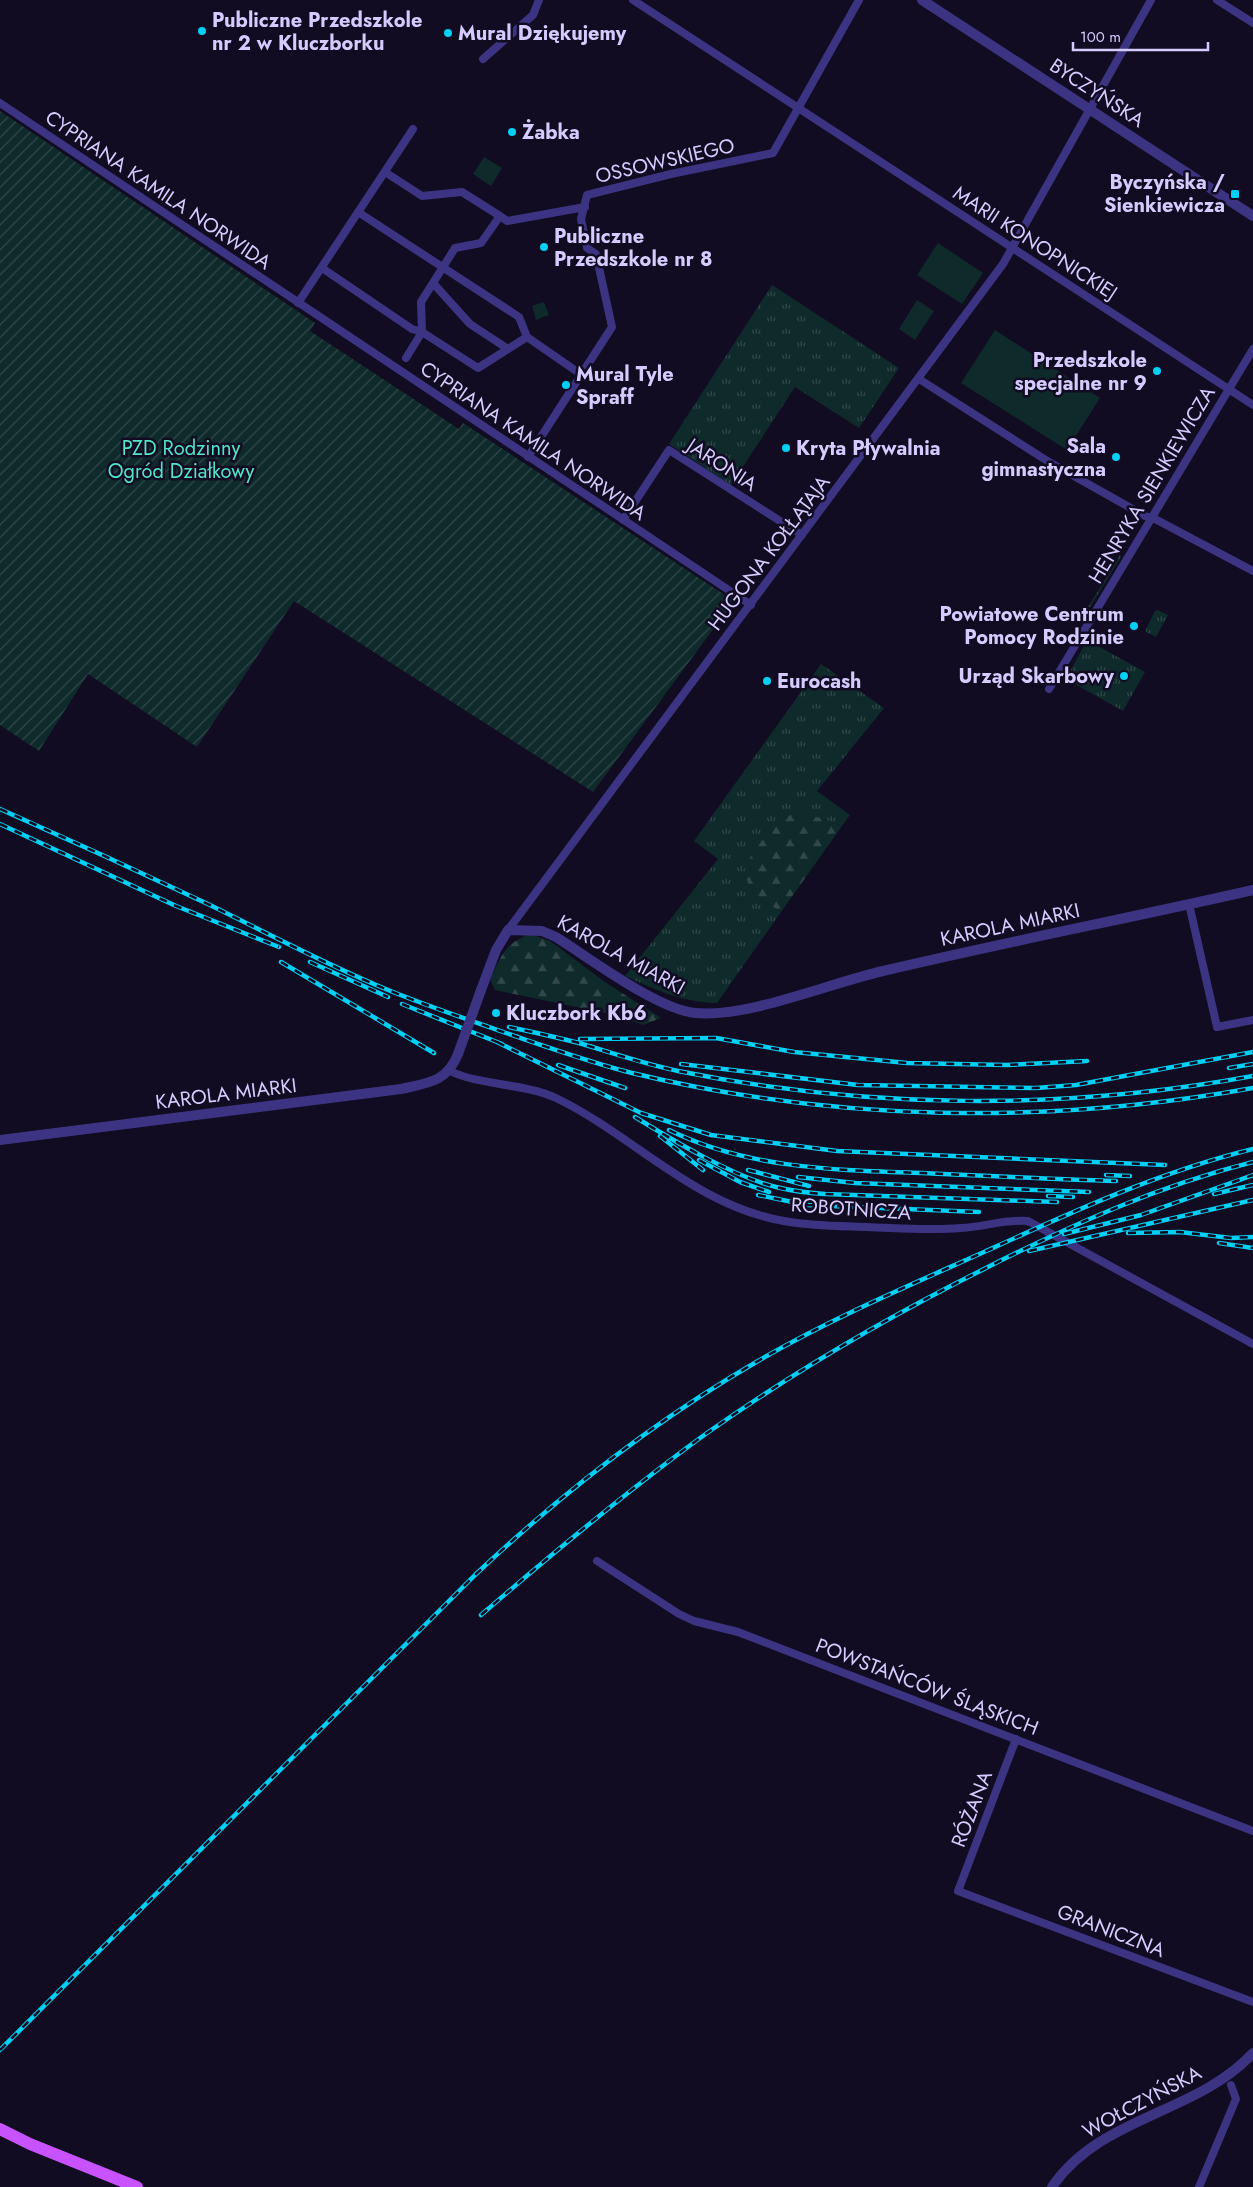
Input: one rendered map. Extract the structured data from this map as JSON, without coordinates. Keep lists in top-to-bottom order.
{
  "streets": {
    "street": [
      "BYCZYŃSKA",
      "OSSOWSKIEGO",
      "CYPRIANA KAMILA NORWIDA",
      "MARII KONOPNICKIEJ",
      "JARONIA",
      "HENRYKA SIENKIEWICZA",
      "HUGONA KOŁŁĄTAJA",
      "KAROLA MIARKI",
      "ROBOTNICZA",
      "POWSTAŃCÓW ŚLĄSKICH",
      "RÓŻANA",
      "GRANICZNA",
      "WOŁCZYŃSKA"
    ]
  },
  "crossings": [
    ["BYCZYŃSKA", "HUGONA KOŁŁĄTAJA"],
    ["OSSOWSKIEGO", "CYPRIANA KAMILA NORWIDA"],
    ["OSSOWSKIEGO", "MARII KONOPNICKIEJ"],
    ["CYPRIANA KAMILA NORWIDA", "JARONIA"],
    ["CYPRIANA KAMILA NORWIDA", "HUGONA KOŁŁĄTAJA"],
    ["MARII KONOPNICKIEJ", "HENRYKA SIENKIEWICZA"],
    ["MARII KONOPNICKIEJ", "HUGONA KOŁŁĄTAJA"],
    ["JARONIA", "HUGONA KOŁŁĄTAJA"],
    ["HUGONA KOŁŁĄTAJA", "KAROLA MIARKI"],
    ["KAROLA MIARKI", "ROBOTNICZA"],
    ["POWSTAŃCÓW ŚLĄSKICH", "RÓŻANA"],
    ["RÓŻANA", "GRANICZNA"]
  ],
  "parks": ["PZD Rodzinny Ogród Działkowy"],
  "places": {
    "other": [
      "Publiczne Przedszkole nr 2 w Kluczborku",
      "Mural Dziękujemy",
      "Żabka",
      "Publiczne Przedszkole nr 8",
      "Przedszkole specjalne nr 9",
      "Mural Tyle Spraff",
      "Kryta Pływalnia",
      "Sala gimnastyczna",
      "Powiatowe Centrum Pomocy Rodzinie",
      "Urząd Skarbowy",
      "Eurocash",
      "Kluczbork Kb6"
    ],
    "transit": ["Byczyńska / Sienkiewicza"]
  },
  "scale_bar": "100 m"
}
